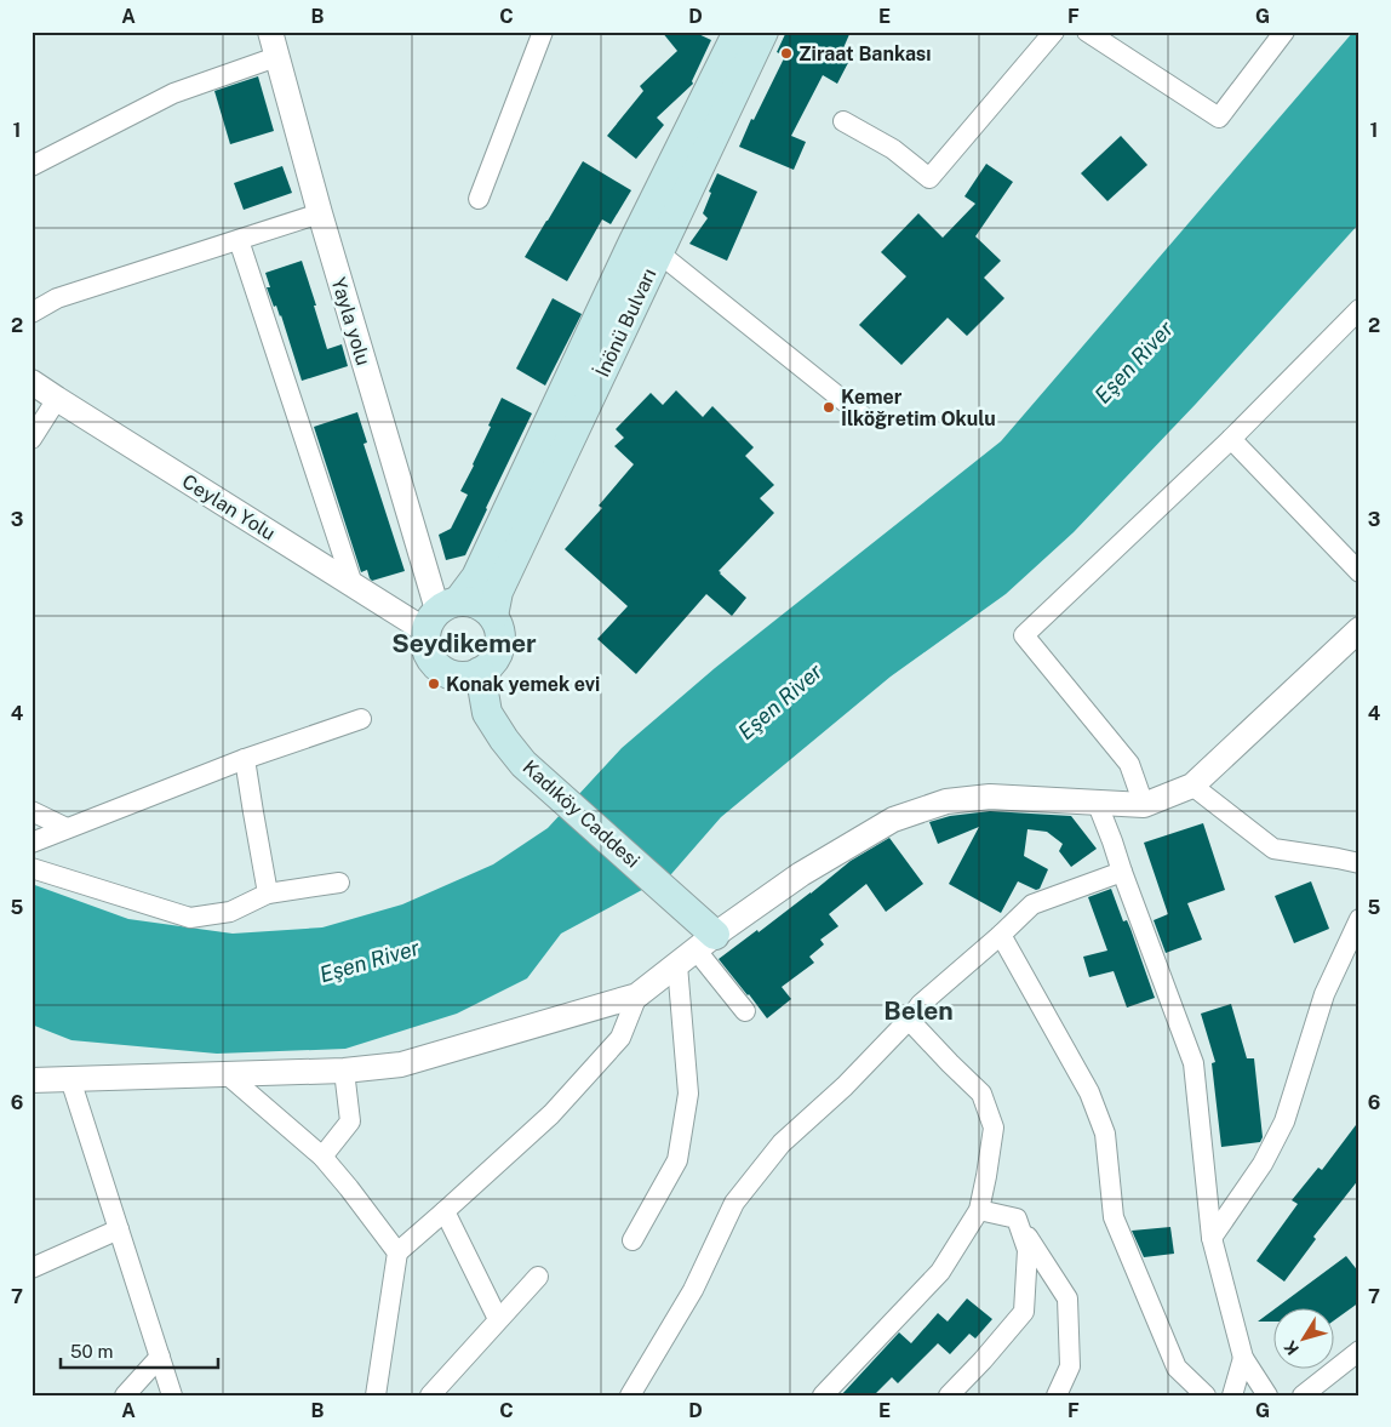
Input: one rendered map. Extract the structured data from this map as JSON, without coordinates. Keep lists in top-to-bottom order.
{
  "streets": {
    "main road": ["İnönü Bulvarı", "Kadıköy Caddesi"],
    "street": ["Yayla yolu", "Ceylan Yolu"]
  },
  "crossings": [
    ["Yayla yolu", "İnönü Bulvarı"],
    ["Yayla yolu", "Ceylan Yolu"],
    ["Yayla yolu", "Kadıköy Caddesi"],
    ["İnönü Bulvarı", "Ceylan Yolu"],
    ["İnönü Bulvarı", "Kadıköy Caddesi"],
    ["Ceylan Yolu", "Kadıköy Caddesi"]
  ],
  "districts": ["Seydikemer", "Belen"],
  "water": ["Eşen River"],
  "places": ["Ziraat Bankası", "Kemer İlköğretim Okulu", "Konak yemek evi"],
  "scale_bar": "50 m",
  "north": "bottom left",
  "grid": {
    "columns": [
      "A",
      "B",
      "C",
      "D",
      "E",
      "F",
      "G"
    ],
    "rows": [
      "1",
      "2",
      "3",
      "4",
      "5",
      "6",
      "7"
    ]
  }
}
